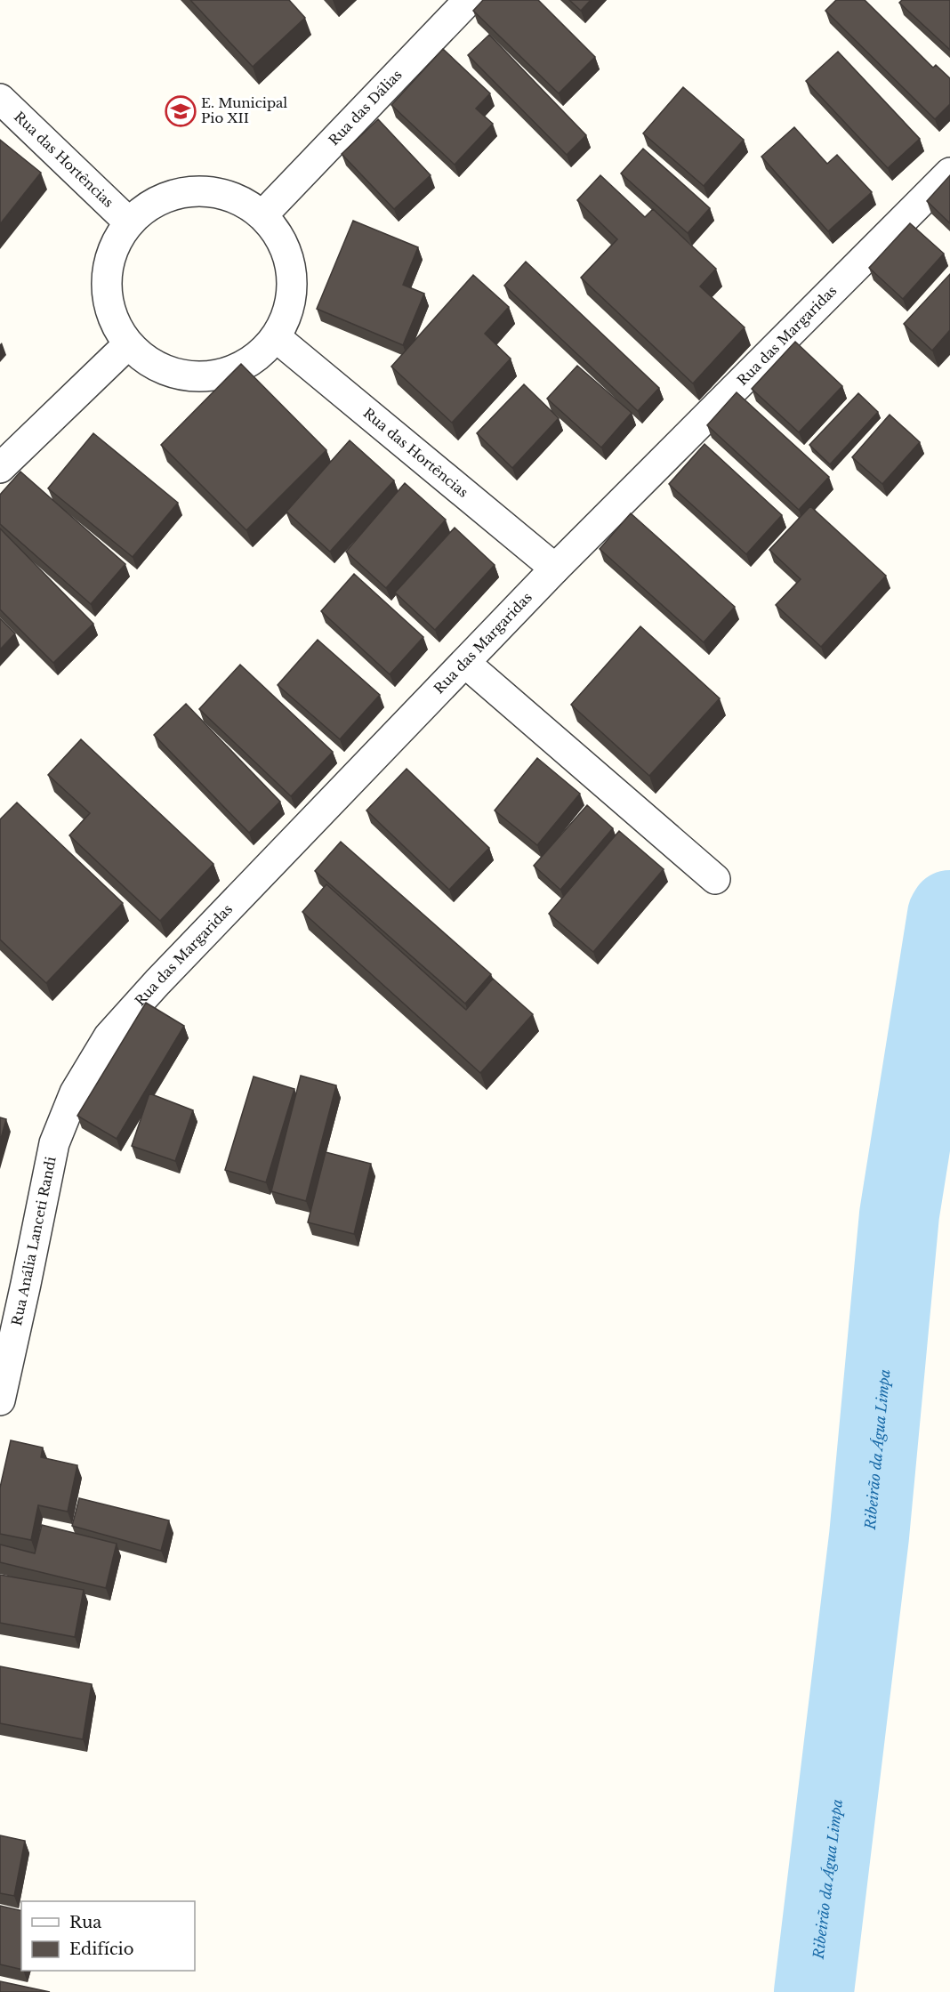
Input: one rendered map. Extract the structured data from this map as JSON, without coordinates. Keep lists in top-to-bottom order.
{
  "streets": {
    "street": [
      "Rua das Dálias",
      "Rua das Hortências",
      "Rua das Margaridas",
      "Rua Anália Lanceti Randi"
    ]
  },
  "crossings": [
    ["Rua das Dálias", "Rua das Hortências"],
    ["Rua das Hortências", "Rua das Margaridas"],
    ["Rua das Margaridas", "Rua Anália Lanceti Randi"]
  ],
  "water": ["Ribeirão da Água Limpa"],
  "places": {
    "school or university": ["E. Municipal Pio XII"]
  },
  "legend": ["Rua", "Edifício"]
}
